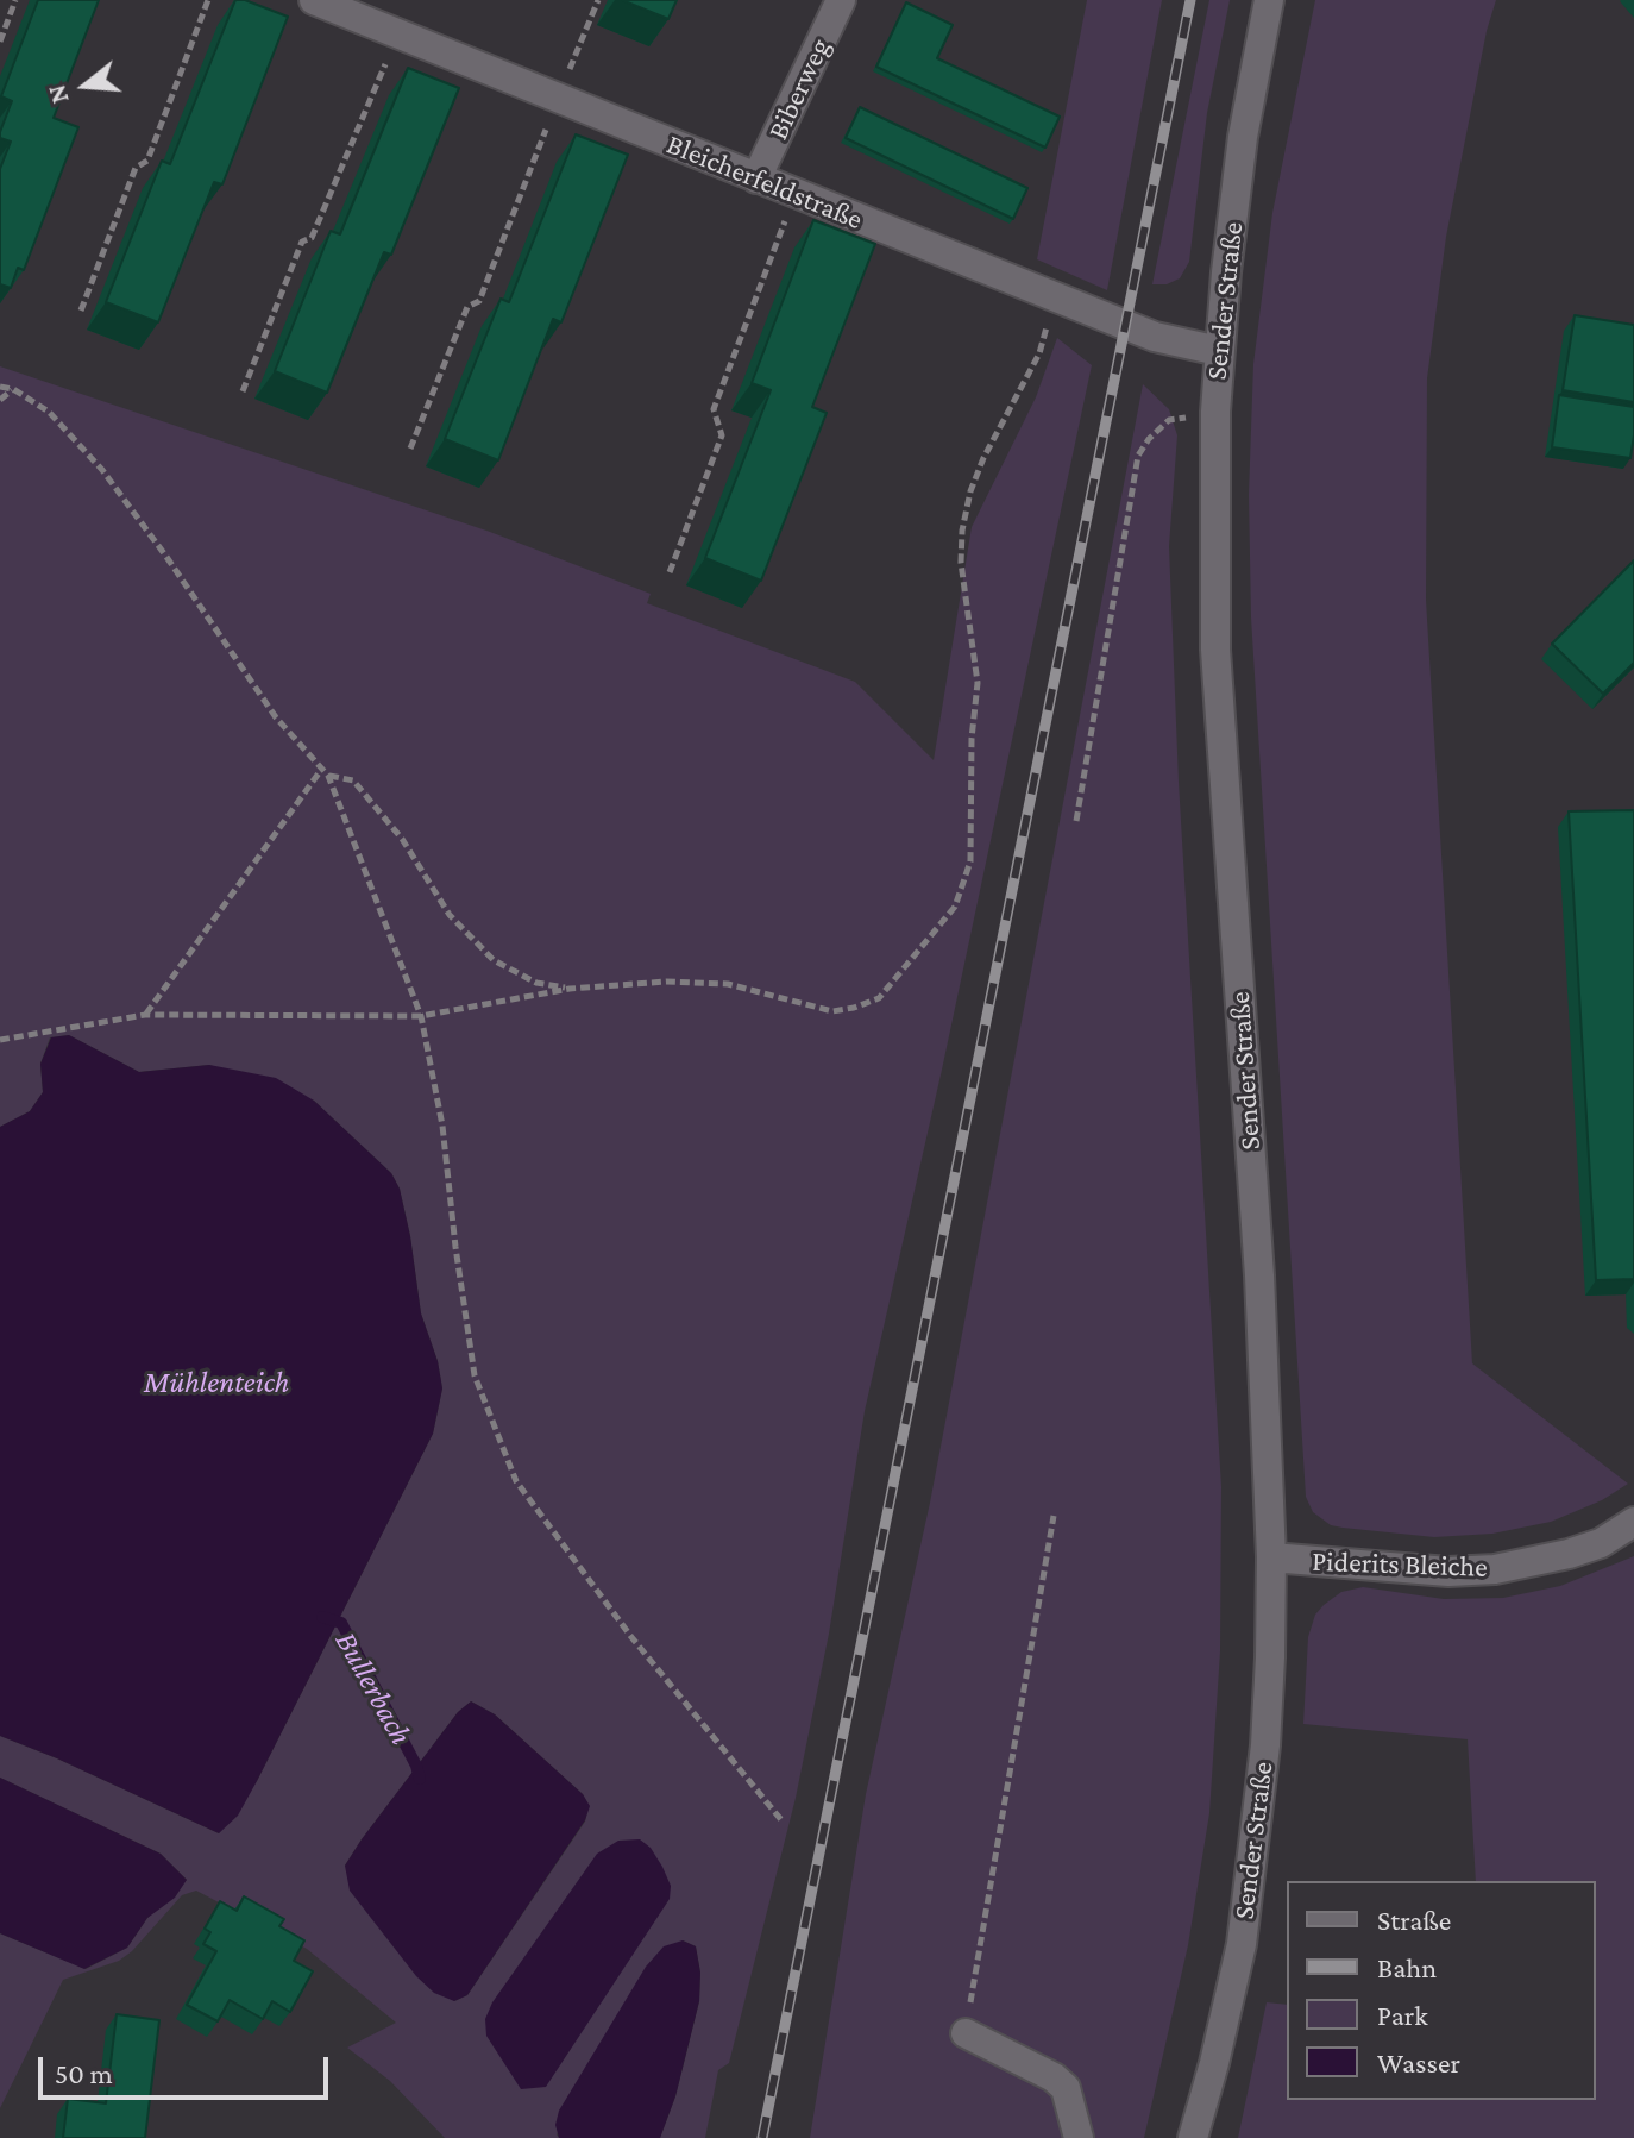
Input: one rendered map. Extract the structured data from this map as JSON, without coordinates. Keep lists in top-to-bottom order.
{
  "streets": {
    "street": [
      "Biberweg",
      "Bleicherfeldstraße",
      "Sender Straße",
      "Piderits Bleiche"
    ]
  },
  "crossings": [
    ["Biberweg", "Bleicherfeldstraße"],
    ["Bleicherfeldstraße", "Sender Straße"],
    ["Sender Straße", "Piderits Bleiche"]
  ],
  "water": ["Mühlenteich", "Bullerbach"],
  "legend": [
    "Straße",
    "Bahn",
    "Park",
    "Wasser"
  ],
  "scale_bar": "50 m",
  "north": "left"
}
